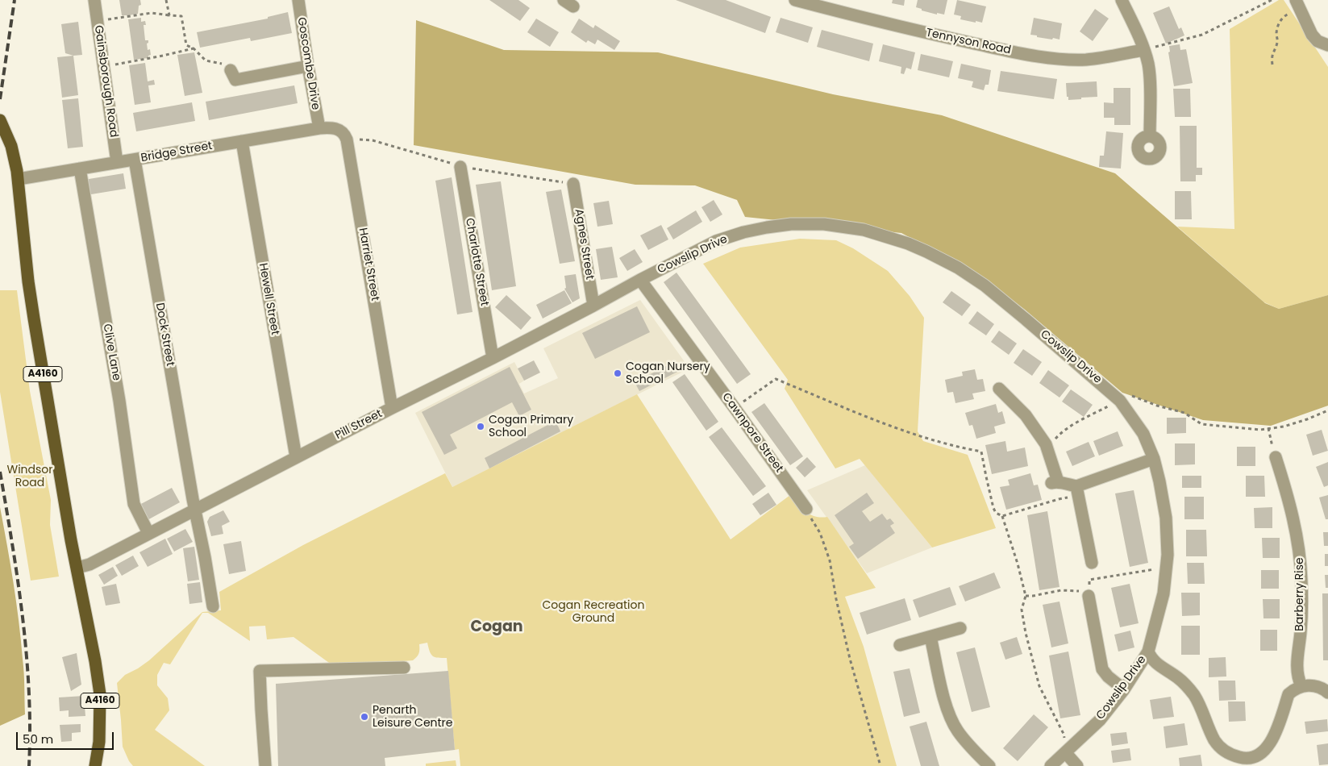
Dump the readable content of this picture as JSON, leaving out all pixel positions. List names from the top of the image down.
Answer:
{
  "streets": {
    "main road": ["A4160"],
    "street": [
      "Tennyson Road",
      "Goscombe Drive",
      "Gainsborough Road",
      "Bridge Street",
      "Agnes Street",
      "Cowslip Drive",
      "Charlotte Street",
      "Harriet Street",
      "Hewell Street",
      "Dock Street",
      "Clive Lane",
      "Pill Street",
      "Cawnpore Street",
      "Barberry Rise"
    ]
  },
  "crossings": [
    ["Goscombe Drive", "Bridge Street"],
    ["Gainsborough Road", "Bridge Street"],
    ["Bridge Street", "Harriet Street"],
    ["Bridge Street", "Hewell Street"],
    ["Bridge Street", "Dock Street"],
    ["Bridge Street", "Clive Lane"],
    ["Bridge Street", "A4160"],
    ["Agnes Street", "Pill Street"],
    ["Cowslip Drive", "Pill Street"],
    ["Cowslip Drive", "Cawnpore Street"],
    ["Charlotte Street", "Pill Street"],
    ["Harriet Street", "Pill Street"],
    ["Hewell Street", "Pill Street"],
    ["Dock Street", "Pill Street"],
    ["Clive Lane", "Pill Street"],
    ["A4160", "Pill Street"],
    ["Pill Street", "Cawnpore Street"]
  ],
  "districts": ["Cogan"],
  "parks": ["Windsor Road", "Cogan Recreation Ground"],
  "places": ["Cogan Nursery School", "Cogan Primary School", "Penarth Leisure Centre"],
  "scale_bar": "50 m"
}
